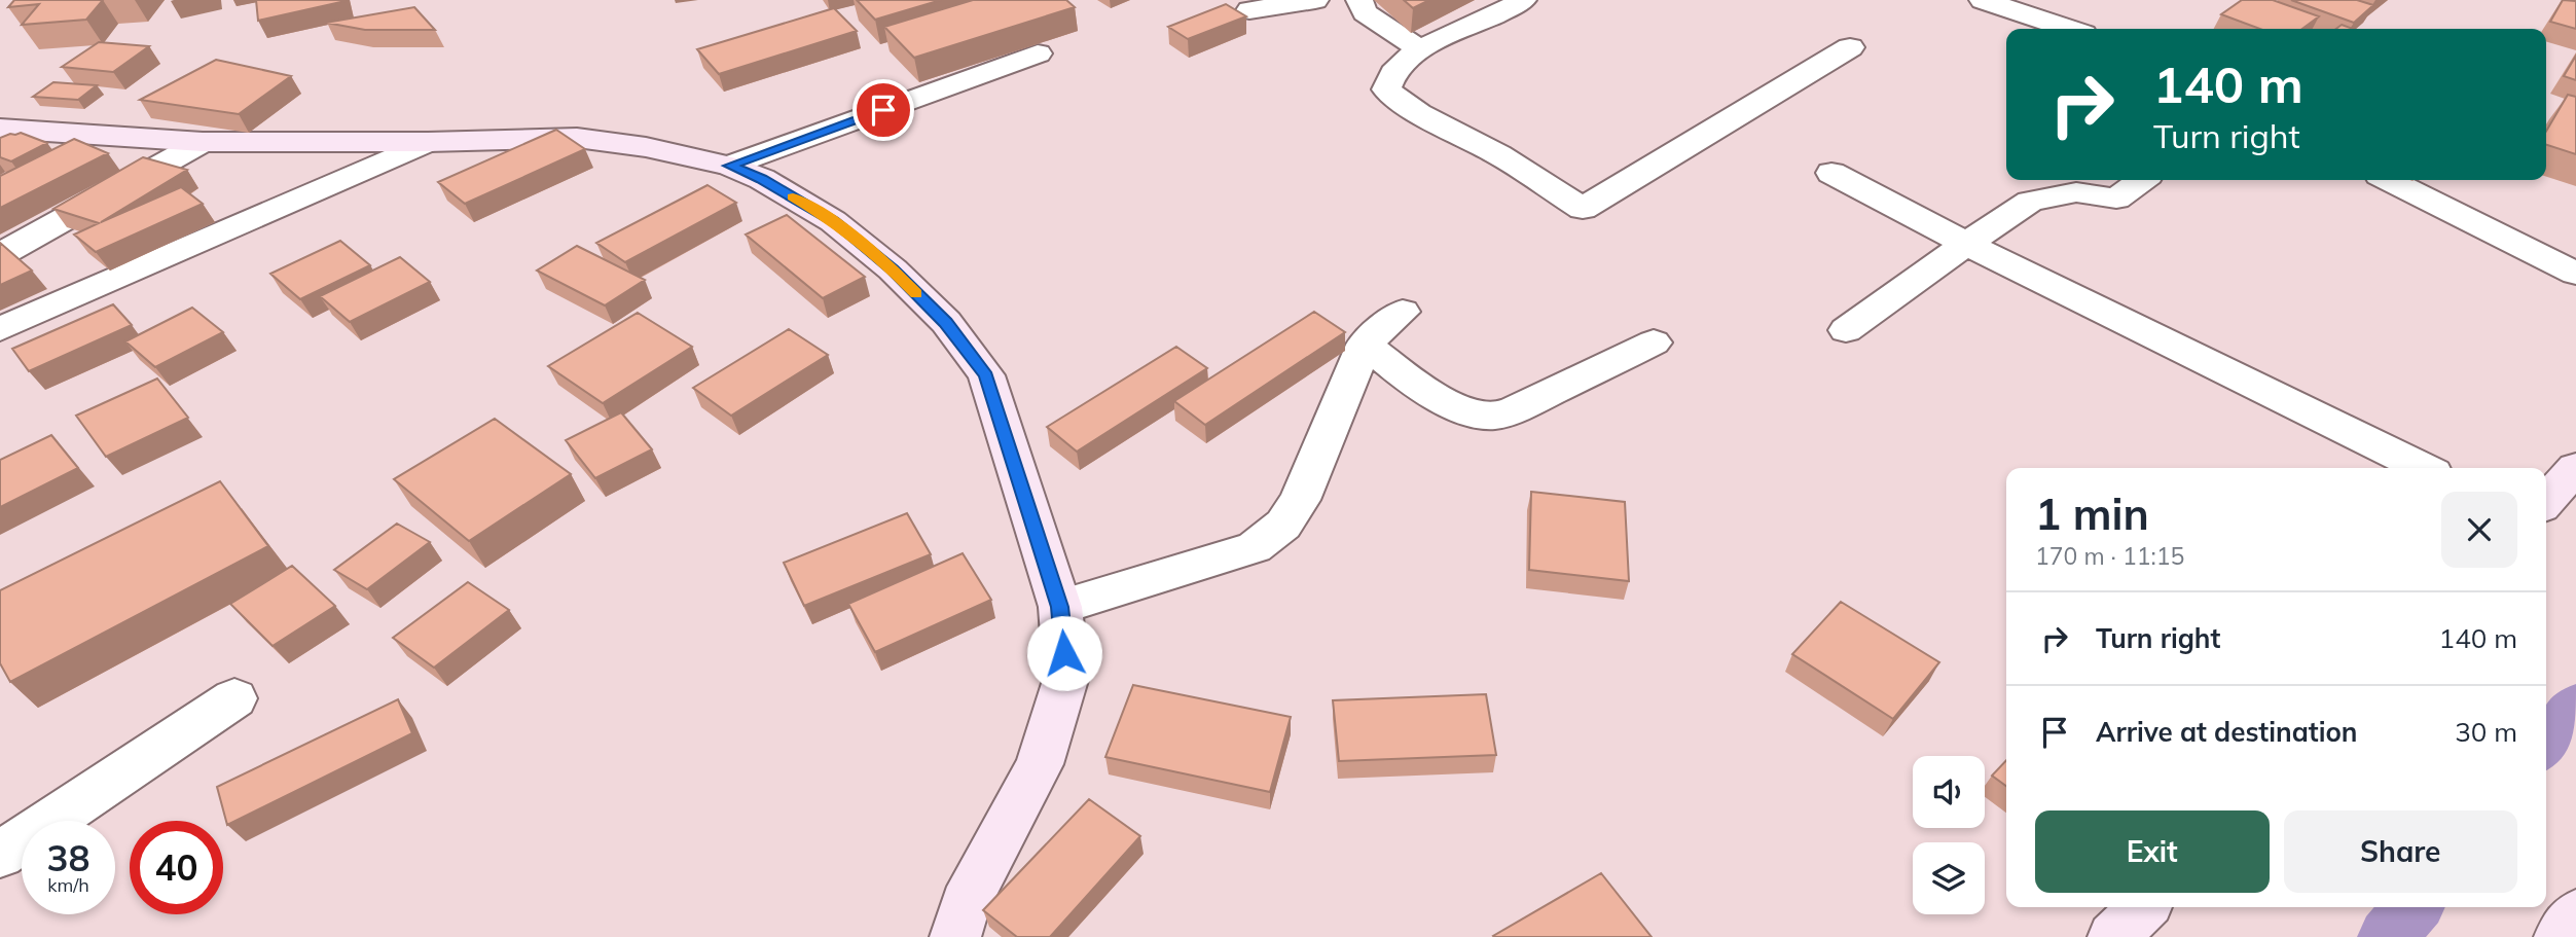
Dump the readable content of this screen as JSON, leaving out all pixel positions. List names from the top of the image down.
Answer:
{
  "page": {
    "turn": ["140 m", "Turn right"],
    "heading": ["1 min", "170 m · 11:15"],
    "list": [
      {
        "name": "Turn right",
        "value": "140 m"
      },
      {
        "name": "Arrive at destination",
        "value": "30 m"
      }
    ],
    "buttons": ["Exit", "Share"],
    "speed": "38 km/h",
    "limit": "40"
  }
}
